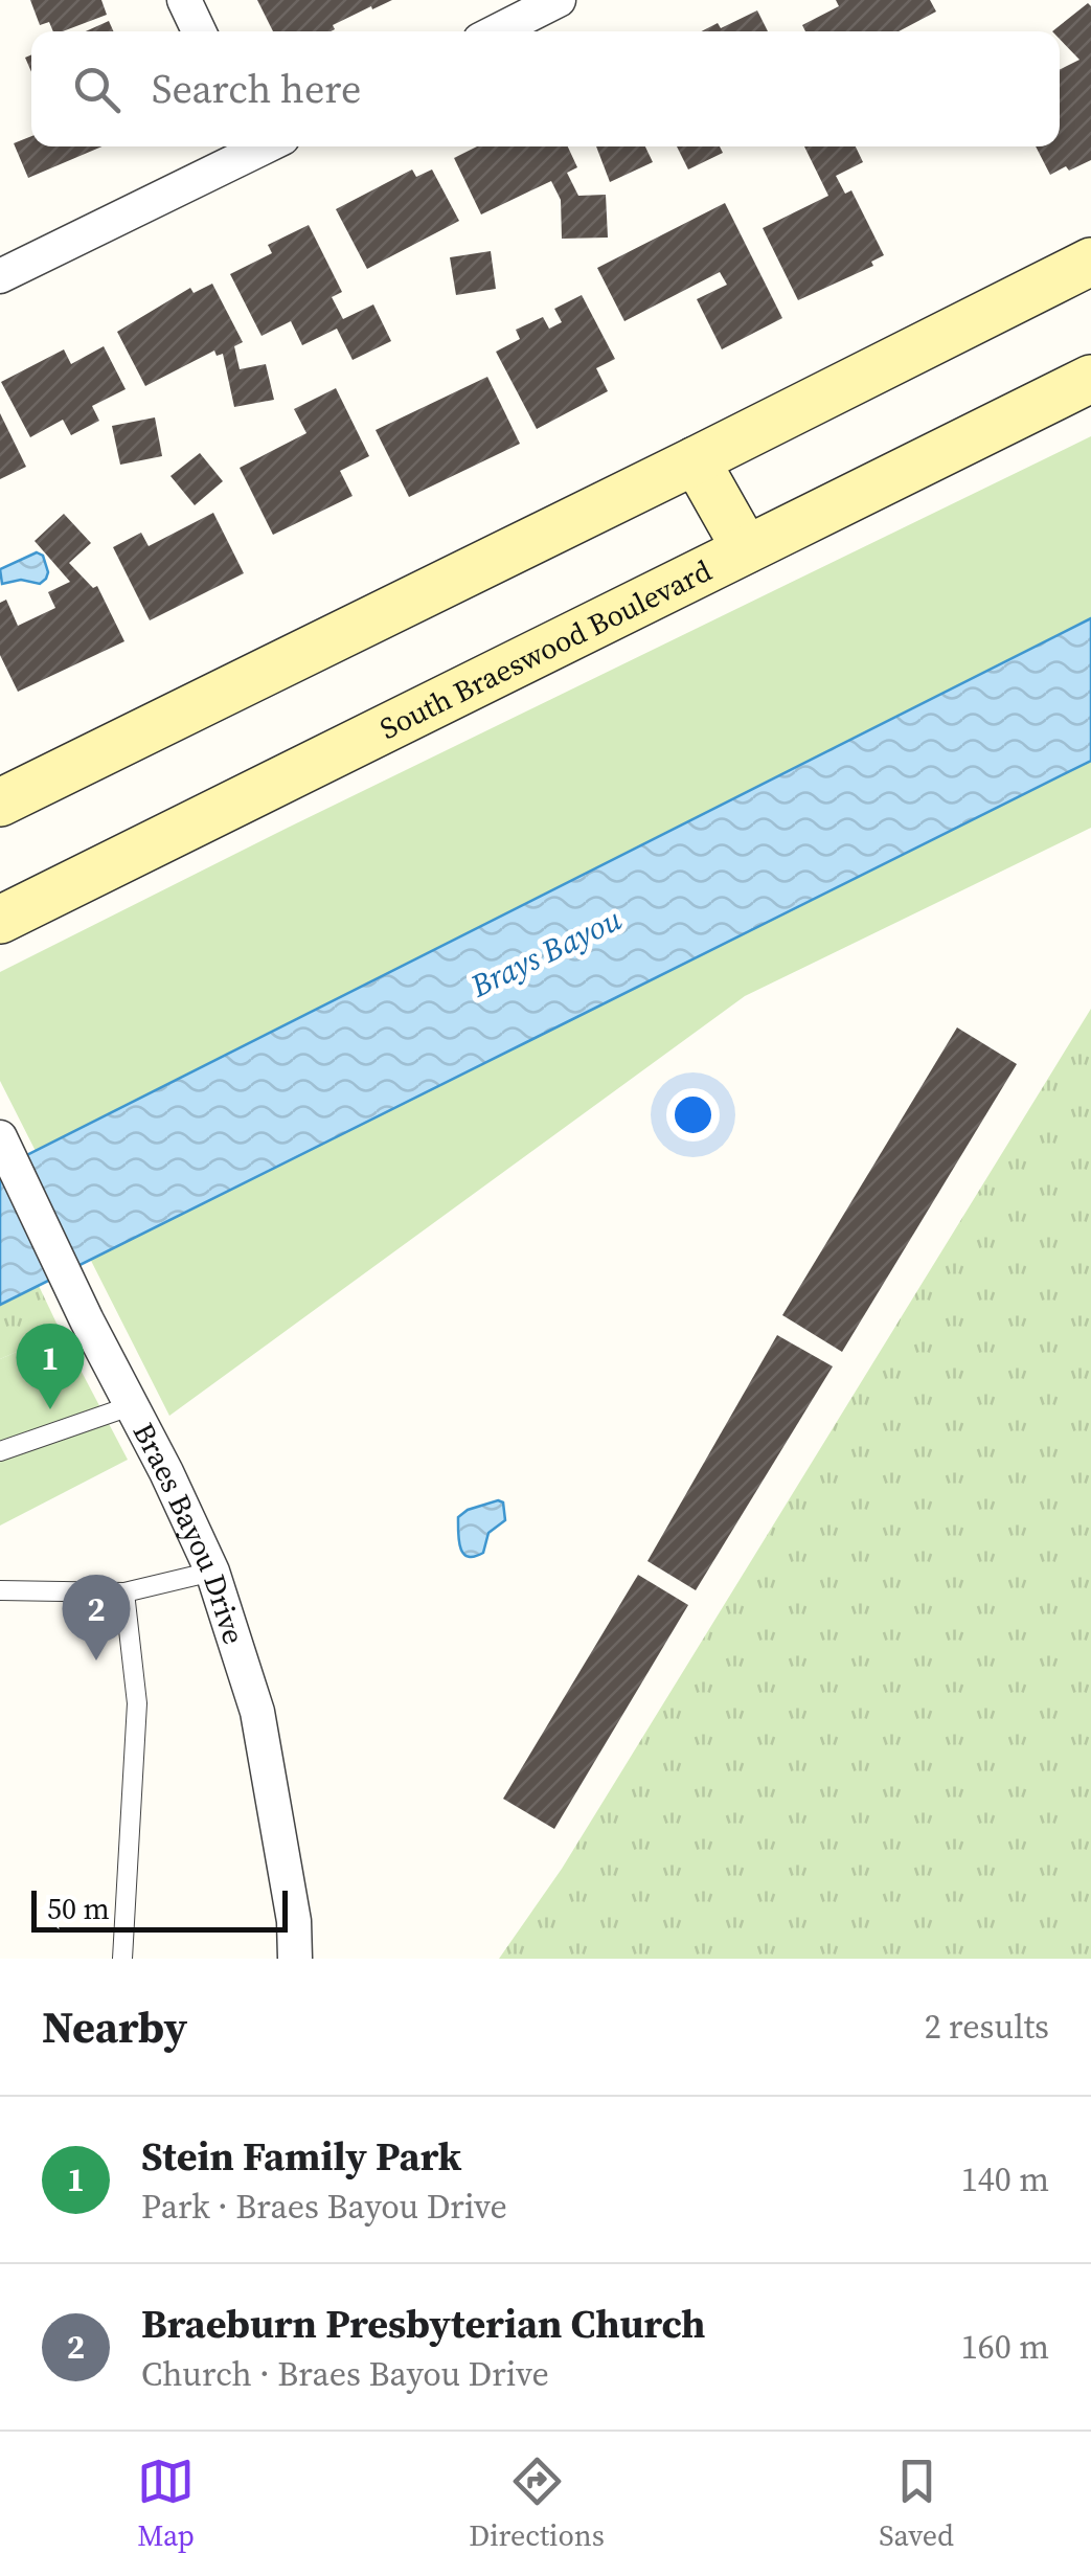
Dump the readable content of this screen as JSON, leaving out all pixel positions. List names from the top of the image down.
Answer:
{
  "streets": {
    "main road": ["South Braeswood Boulevard"],
    "street": ["Braes Bayou Drive"]
  },
  "water": ["Brays Bayou"],
  "scale_bar": "50 m",
  "page": {
    "search": "Search here",
    "pins": ["1", "2"],
    "scale": "50 m",
    "heading": ["Nearby", "2 results"],
    "list": [
      {
        "mark": "1",
        "name": "Stein Family Park",
        "note": "Park · Braes Bayou Drive",
        "value": "140 m"
      },
      {
        "mark": "2",
        "name": "Braeburn Presbyterian Church",
        "note": "Church · Braes Bayou Drive",
        "value": "160 m"
      }
    ],
    "nav": ["Map", "Directions", "Saved"]
  }
}
